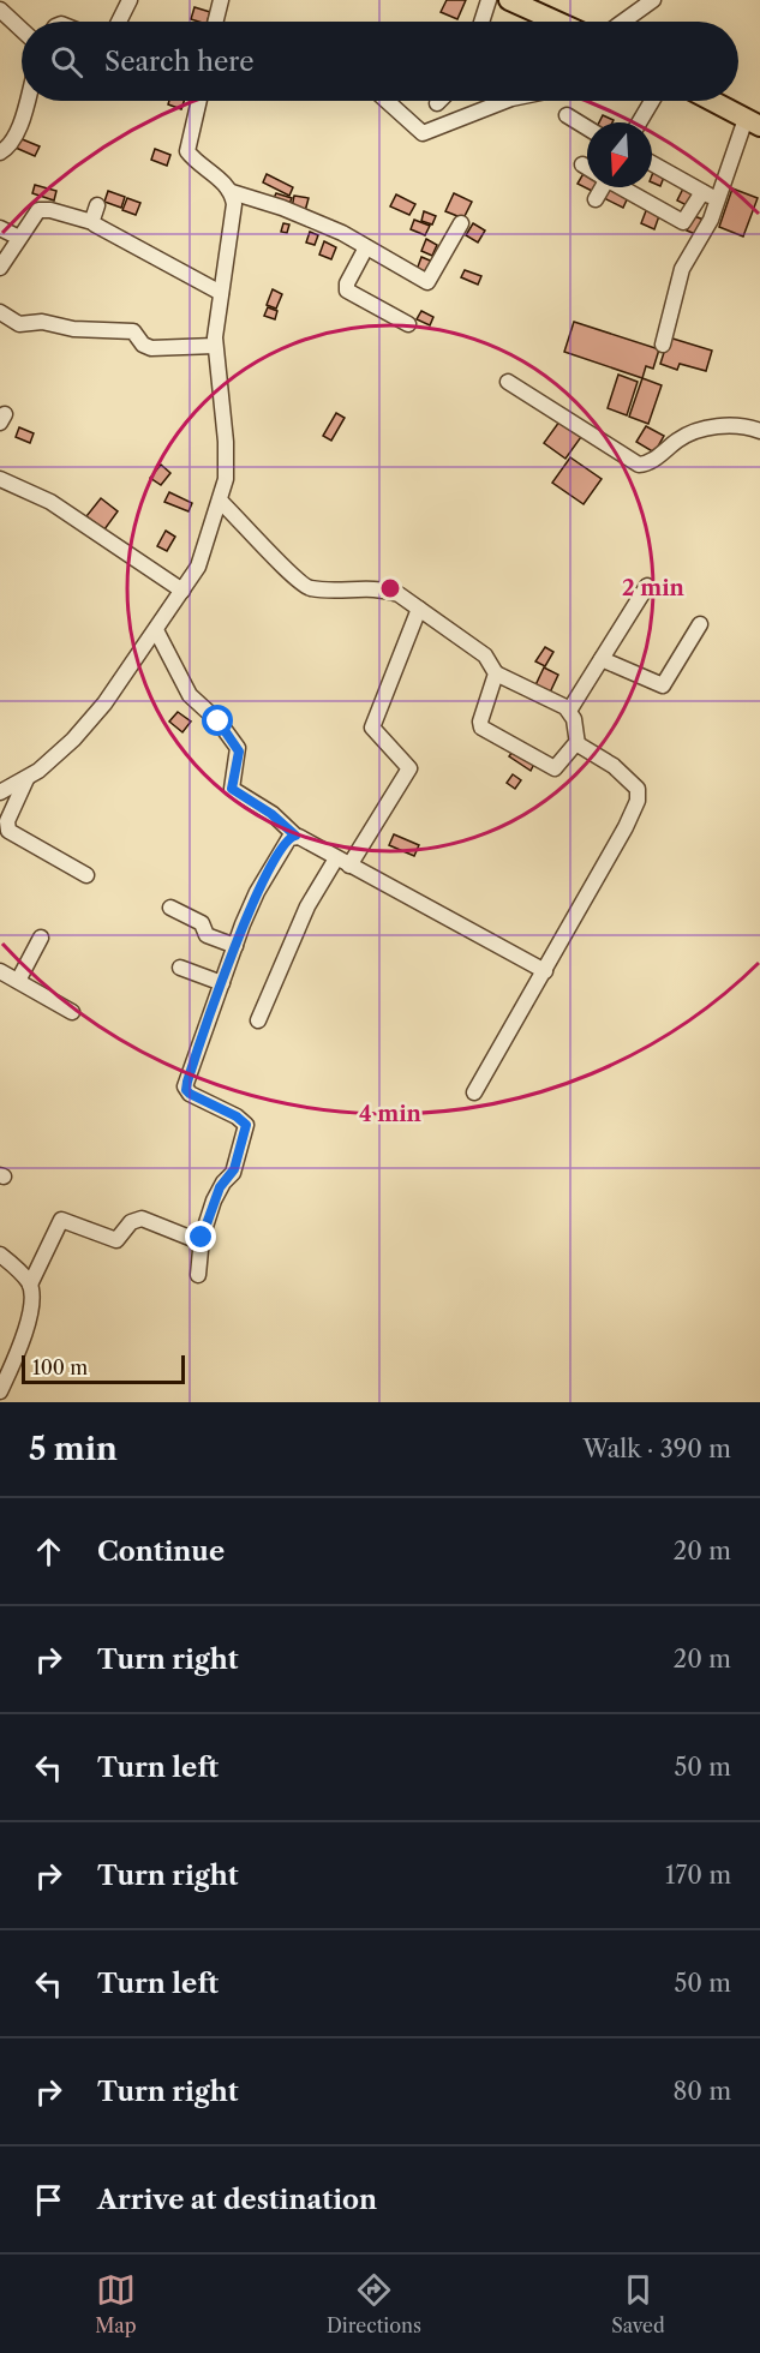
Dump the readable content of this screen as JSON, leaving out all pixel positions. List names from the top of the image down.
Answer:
{
  "scale_bar": "100 m",
  "north": "bottom",
  "page": {
    "search": "Search here",
    "scale": "100 m",
    "heading": ["5 min", "Walk · 390 m"],
    "list": [
      ["Continue", "20 m"],
      ["Turn right", "20 m"],
      ["Turn left", "50 m"],
      ["Turn right", "170 m"],
      ["Turn left", "50 m"],
      ["Turn right", "80 m"],
      "Arrive at destination"
    ],
    "nav": ["Map", "Directions", "Saved"]
  },
  "rings": ["2 min", "4 min"]
}
